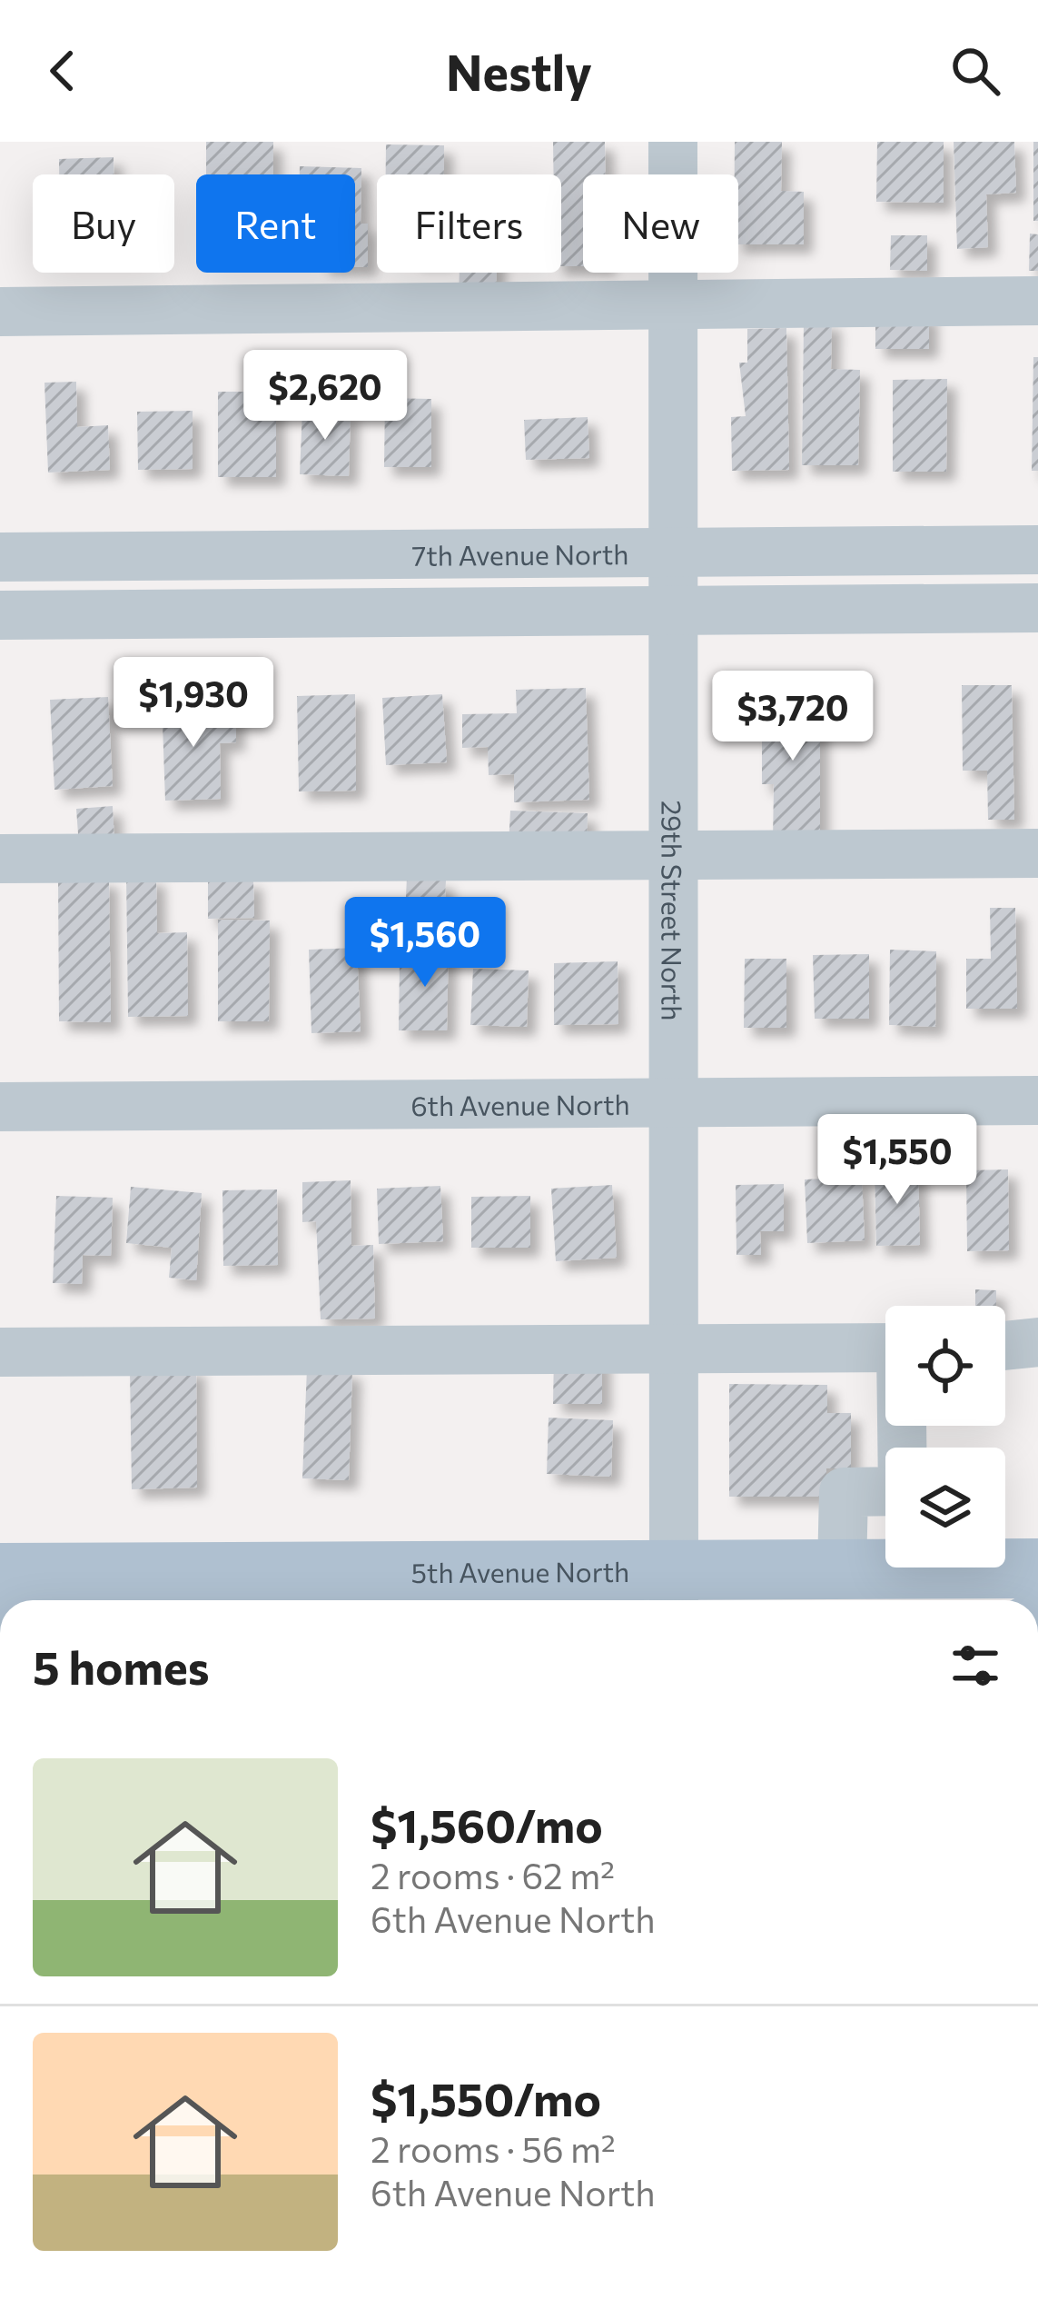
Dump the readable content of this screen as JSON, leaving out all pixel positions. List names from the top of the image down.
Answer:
{
  "streets": {
    "main road": ["5th Avenue North"],
    "street": ["7th Avenue North", "29th Street North", "6th Avenue North"]
  },
  "crossings": [
    ["7th Avenue North", "29th Street North"],
    ["29th Street North", "6th Avenue North"],
    ["29th Street North", "5th Avenue North"]
  ],
  "page": {
    "header": "Nestly",
    "chip": [
      "Buy",
      "Rent",
      "Filters",
      "New"
    ],
    "price": [
      "$2,620",
      "$1,930",
      "$3,720",
      "$1,560",
      "$1,550"
    ],
    "heading": "5 homes",
    "list": [
      {
        "name": "$1,560/mo",
        "note": "2 rooms · 62 m² · 6th Avenue North"
      },
      {
        "name": "$1,550/mo",
        "note": "2 rooms · 56 m² · 6th Avenue North"
      }
    ]
  }
}
